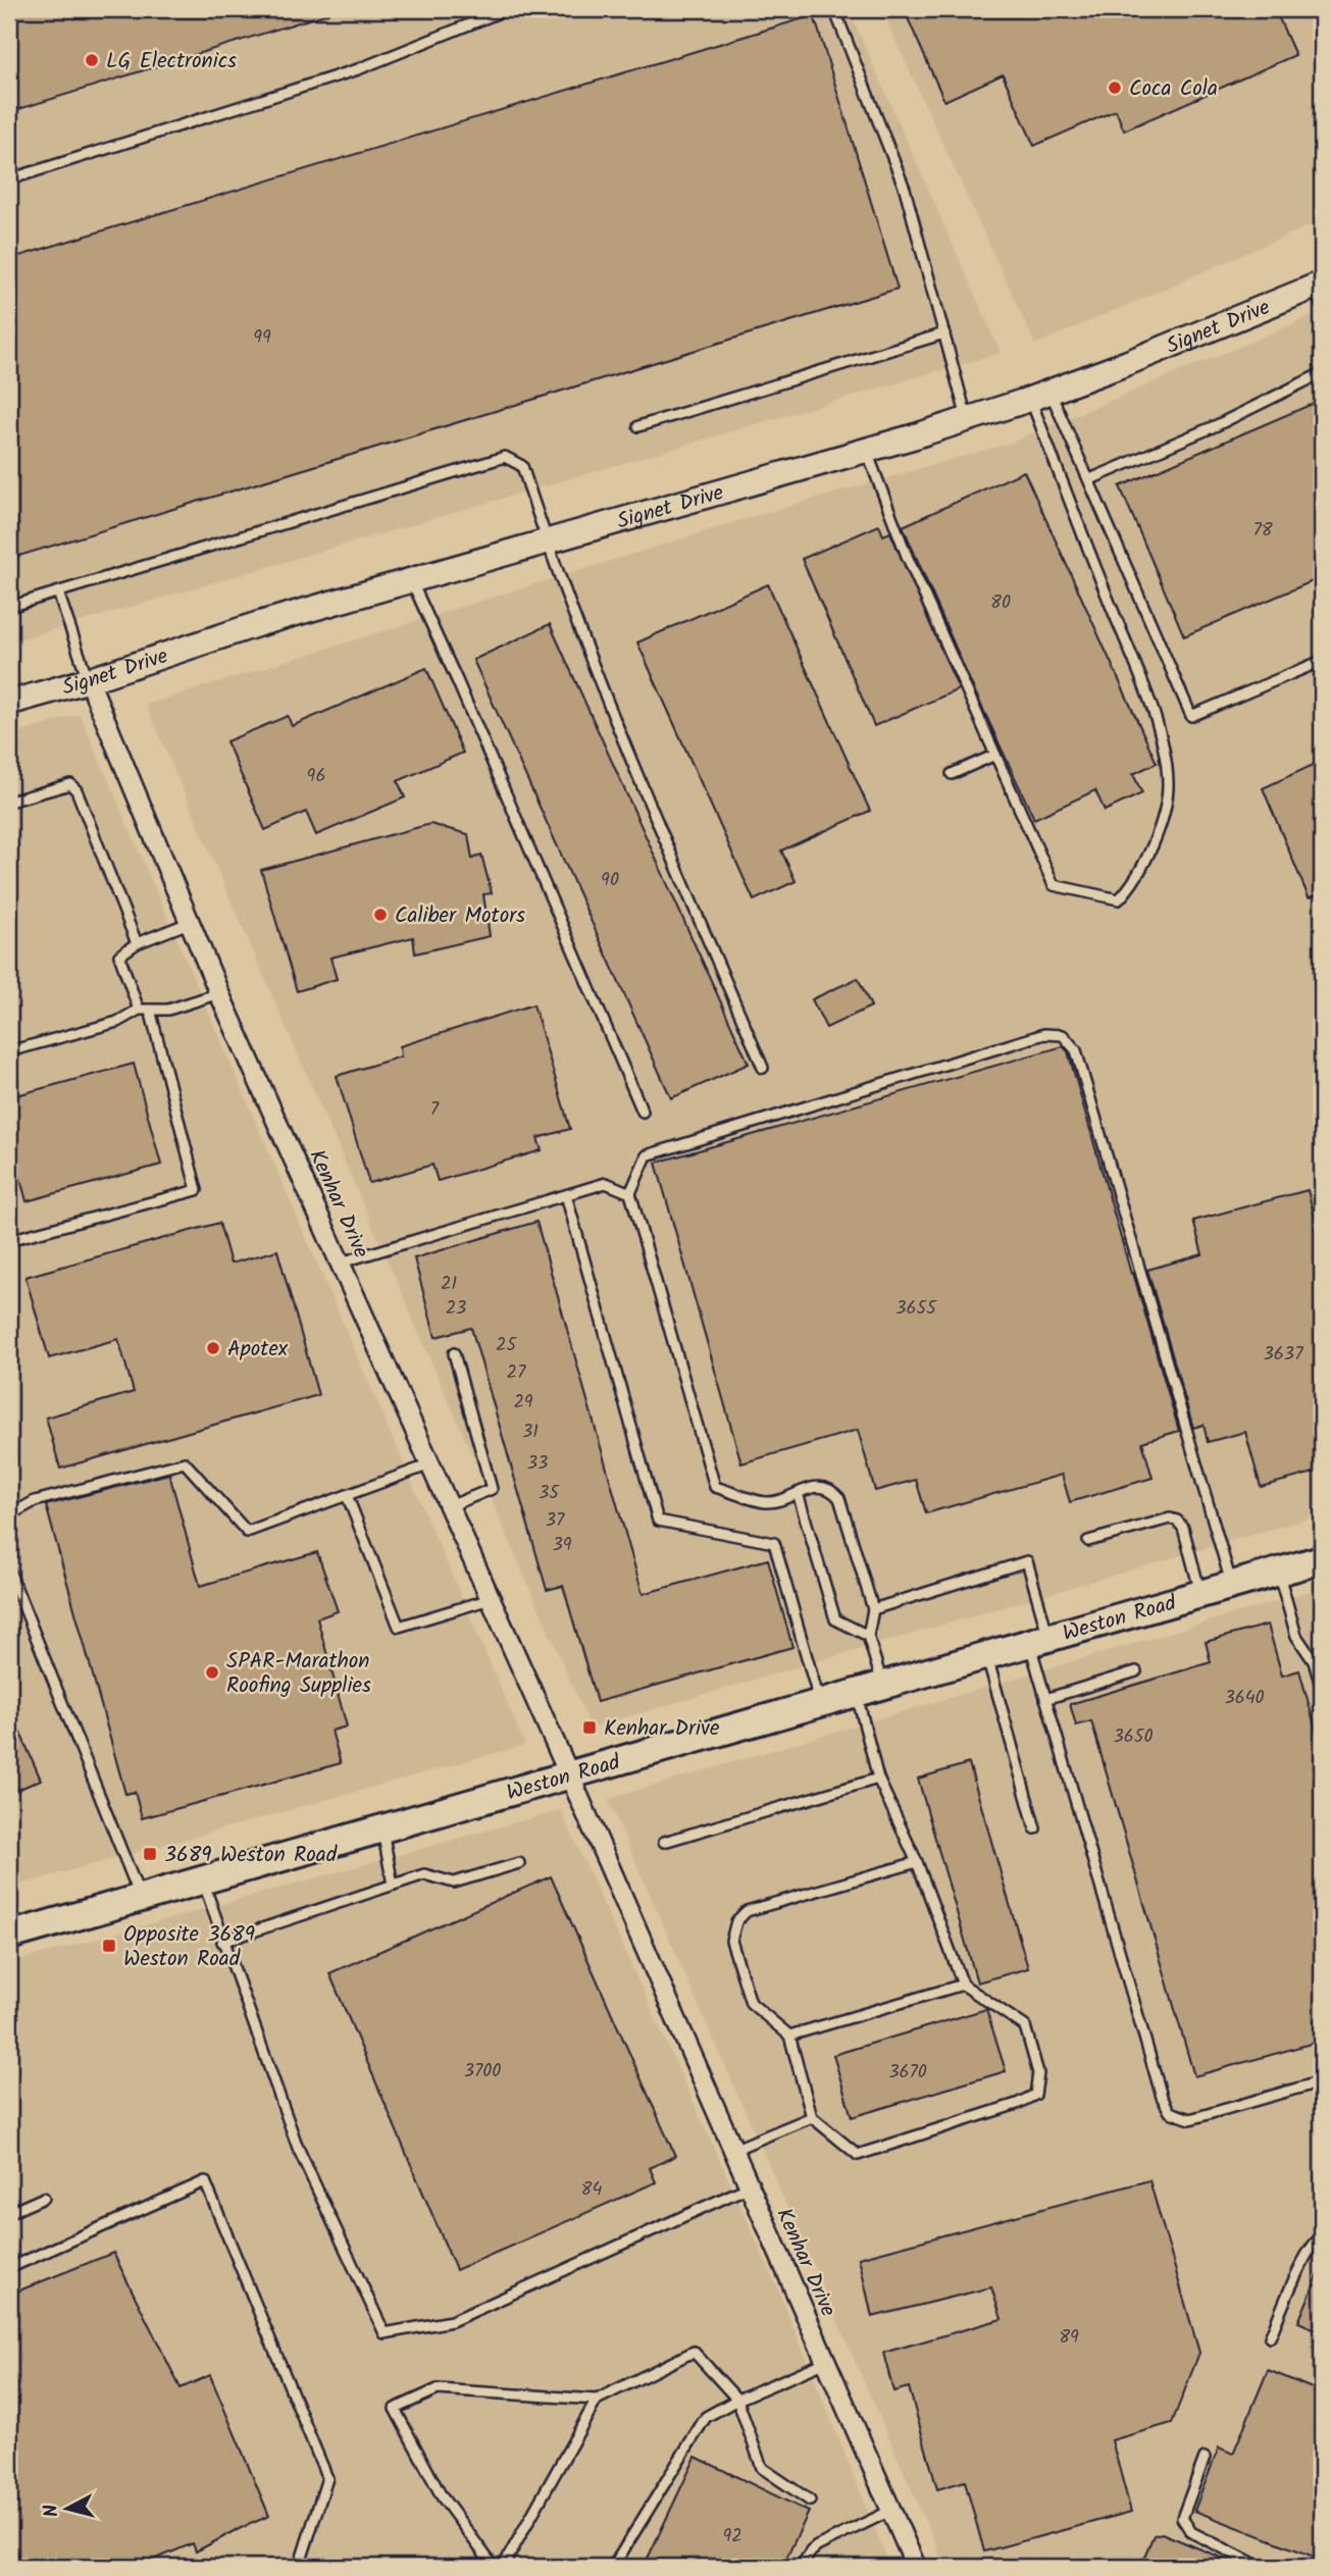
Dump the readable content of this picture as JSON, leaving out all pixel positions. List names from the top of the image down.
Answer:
{
  "streets": {
    "main road": ["Weston Road"],
    "street": ["Signet Drive", "Kenhar Drive"]
  },
  "crossings": [
    ["Signet Drive", "Kenhar Drive"],
    ["Kenhar Drive", "Weston Road"]
  ],
  "places": {
    "other": [
      "LG Electronics",
      "Coca Cola",
      "Caliber Motors",
      "Apotex",
      "SPAR-Marathon Roofing Supplies"
    ],
    "transit": ["Kenhar Drive", "3689 Weston Road", "Opposite 3689 Weston Road"]
  },
  "house_numbers": [
    "99",
    "78",
    "80",
    "96",
    "90",
    "7",
    "21",
    "23",
    "3655",
    "25",
    "3637",
    "27",
    "29",
    "31",
    "33",
    "35",
    "37",
    "39",
    "3640",
    "3650",
    "3700",
    "3670",
    "84",
    "89",
    "92"
  ],
  "north": "left"
}
